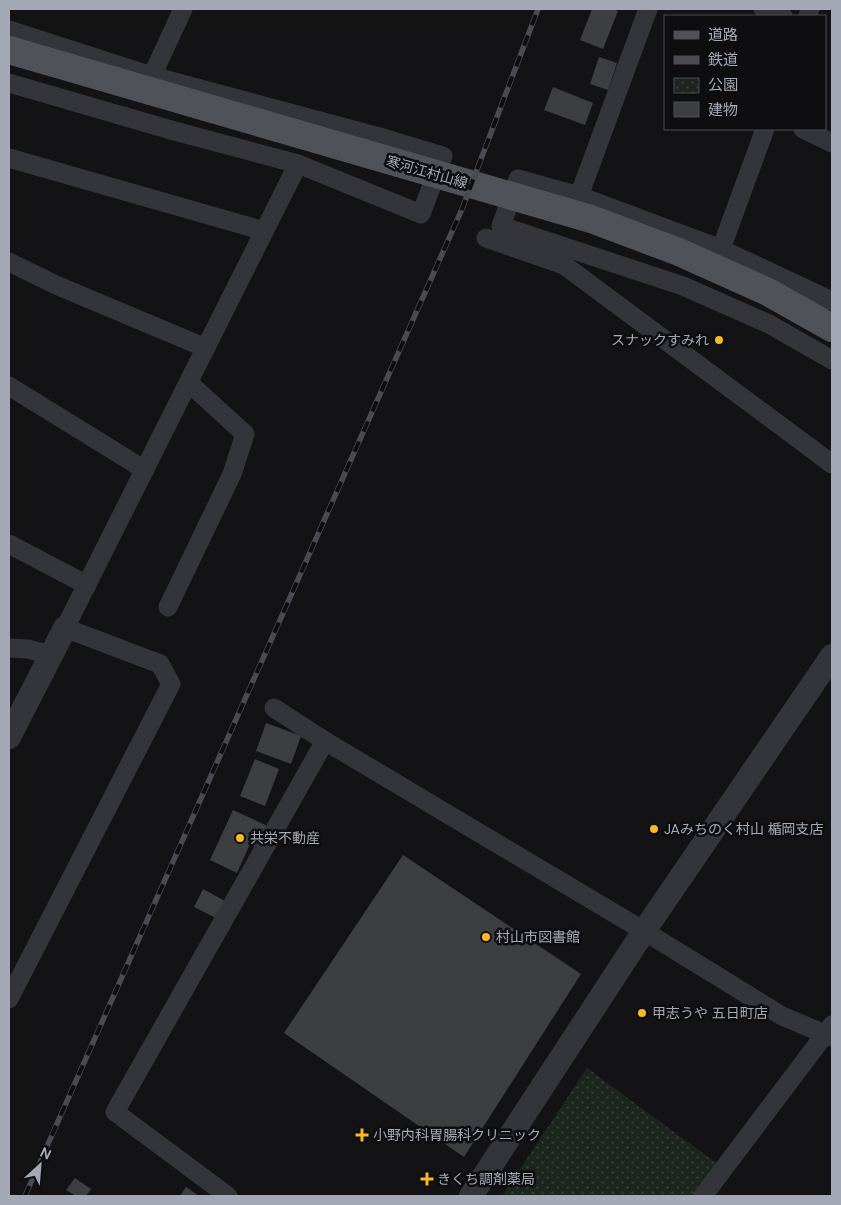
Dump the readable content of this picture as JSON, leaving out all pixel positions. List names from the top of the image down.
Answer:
{
  "streets": {
    "main road": ["寒河江村山線"]
  },
  "places": {
    "other": [
      "スナックすみれ",
      "JAみちのく村山 楯岡支店",
      "共栄不動産",
      "村山市図書館",
      "甲志うや 五日町店"
    ],
    "health": ["小野内科胃腸科クリニック", "きくち調剤薬局"]
  },
  "legend": [
    "道路",
    "鉄道",
    "公園",
    "建物"
  ],
  "north": "top right"
}
